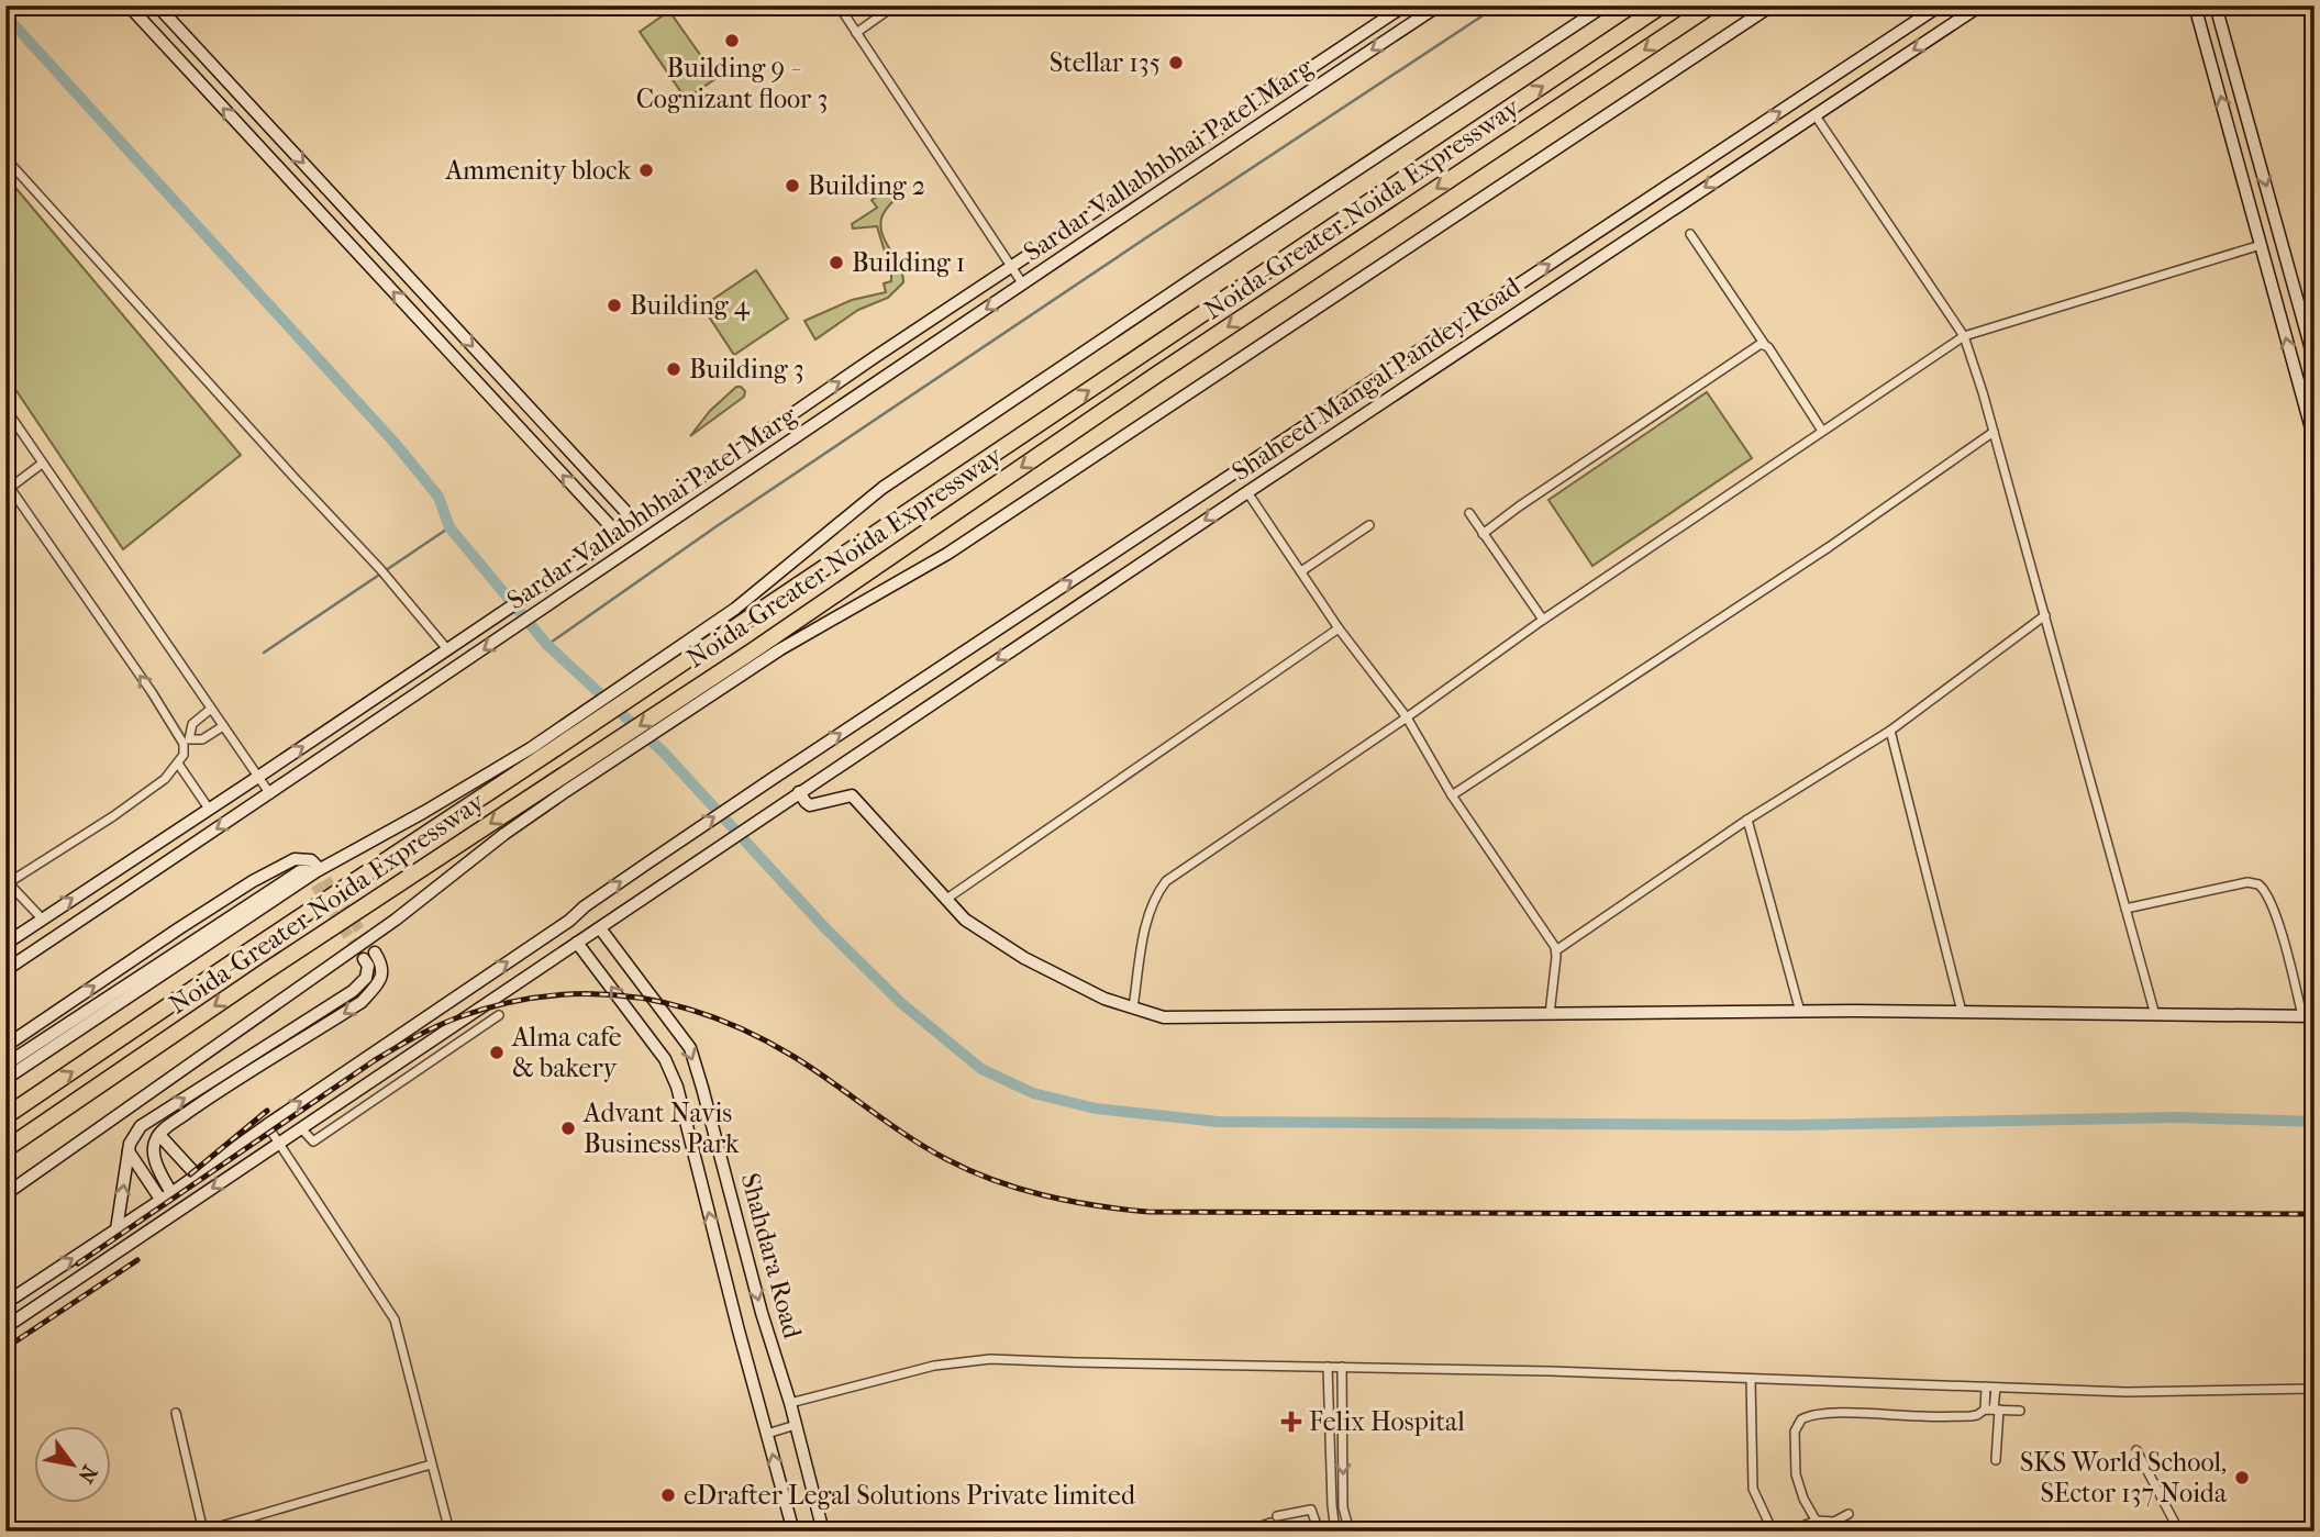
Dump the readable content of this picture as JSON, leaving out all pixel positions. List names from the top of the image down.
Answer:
{
  "streets": {
    "highway": ["Noida-Greater Noida Expressway"],
    "street": ["Sardar Vallabhbhai Patel Marg", "Shaheed Mangal Pandey Road", "Shahdara Road"]
  },
  "crossings": [
    ["Shaheed Mangal Pandey Road", "Shahdara Road"]
  ],
  "places": {
    "other": [
      "Building 9 - Cognizant floor 3",
      "Stellar 135",
      "Ammenity block",
      "Building 2",
      "Building 1",
      "Building 4",
      "Building 3",
      "Alma cafe & bakery",
      "Advant Navis Business Park",
      "SKS World School, SEctor 137 Noida",
      "eDrafter Legal Solutions Private limited"
    ],
    "health": ["Felix Hospital"]
  },
  "north": "bottom right"
}
